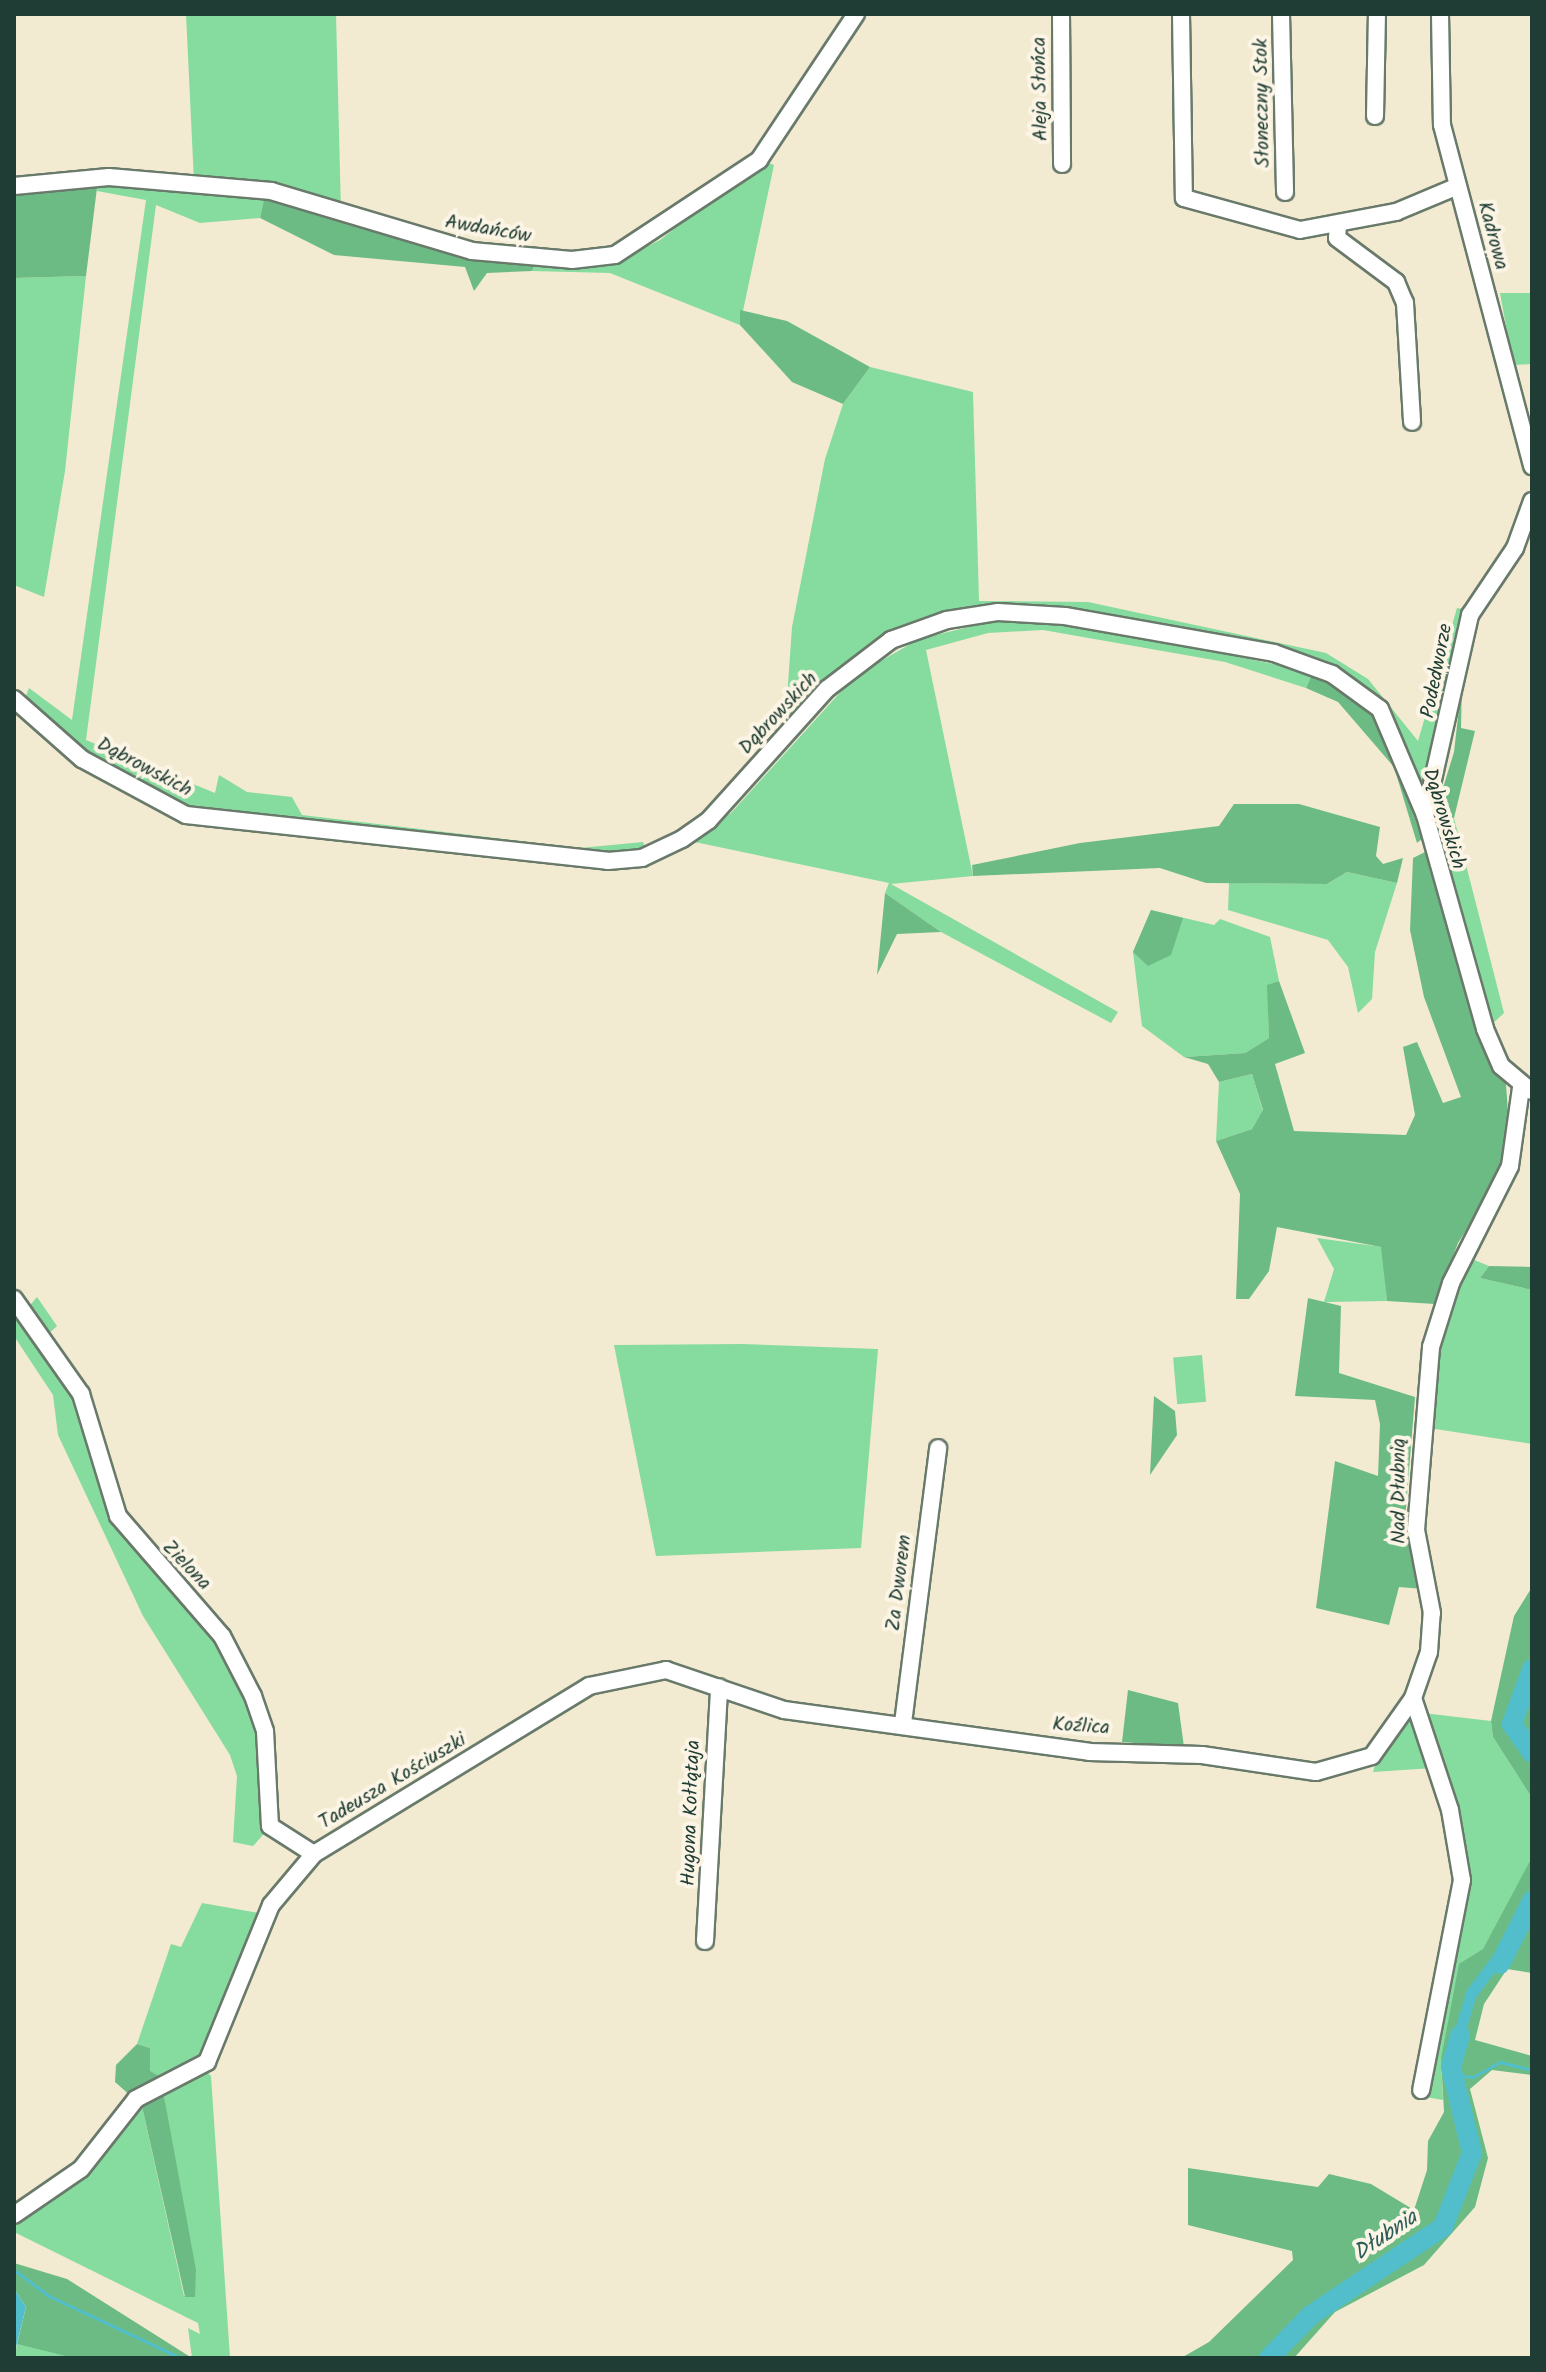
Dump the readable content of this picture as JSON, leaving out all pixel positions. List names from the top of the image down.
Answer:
{
  "streets": {
    "street": [
      "Aleja Słońca",
      "Słoneczny Stok",
      "Awdańców",
      "Kadrowa",
      "Podedworze",
      "Dąbrowskich",
      "Nad Dłubnią",
      "Zielona",
      "Za Dworem",
      "Koźlica",
      "Tadeusza Kościuszki",
      "Hugona Kołłątaja"
    ]
  },
  "crossings": [
    ["Podedworze", "Dąbrowskich"],
    ["Dąbrowskich", "Nad Dłubnią"],
    ["Nad Dłubnią", "Koźlica"],
    ["Zielona", "Tadeusza Kościuszki"],
    ["Za Dworem", "Koźlica"],
    ["Koźlica", "Tadeusza Kościuszki"],
    ["Koźlica", "Hugona Kołłątaja"],
    ["Tadeusza Kościuszki", "Hugona Kołłątaja"]
  ],
  "water": ["Dłubnia"]
}
